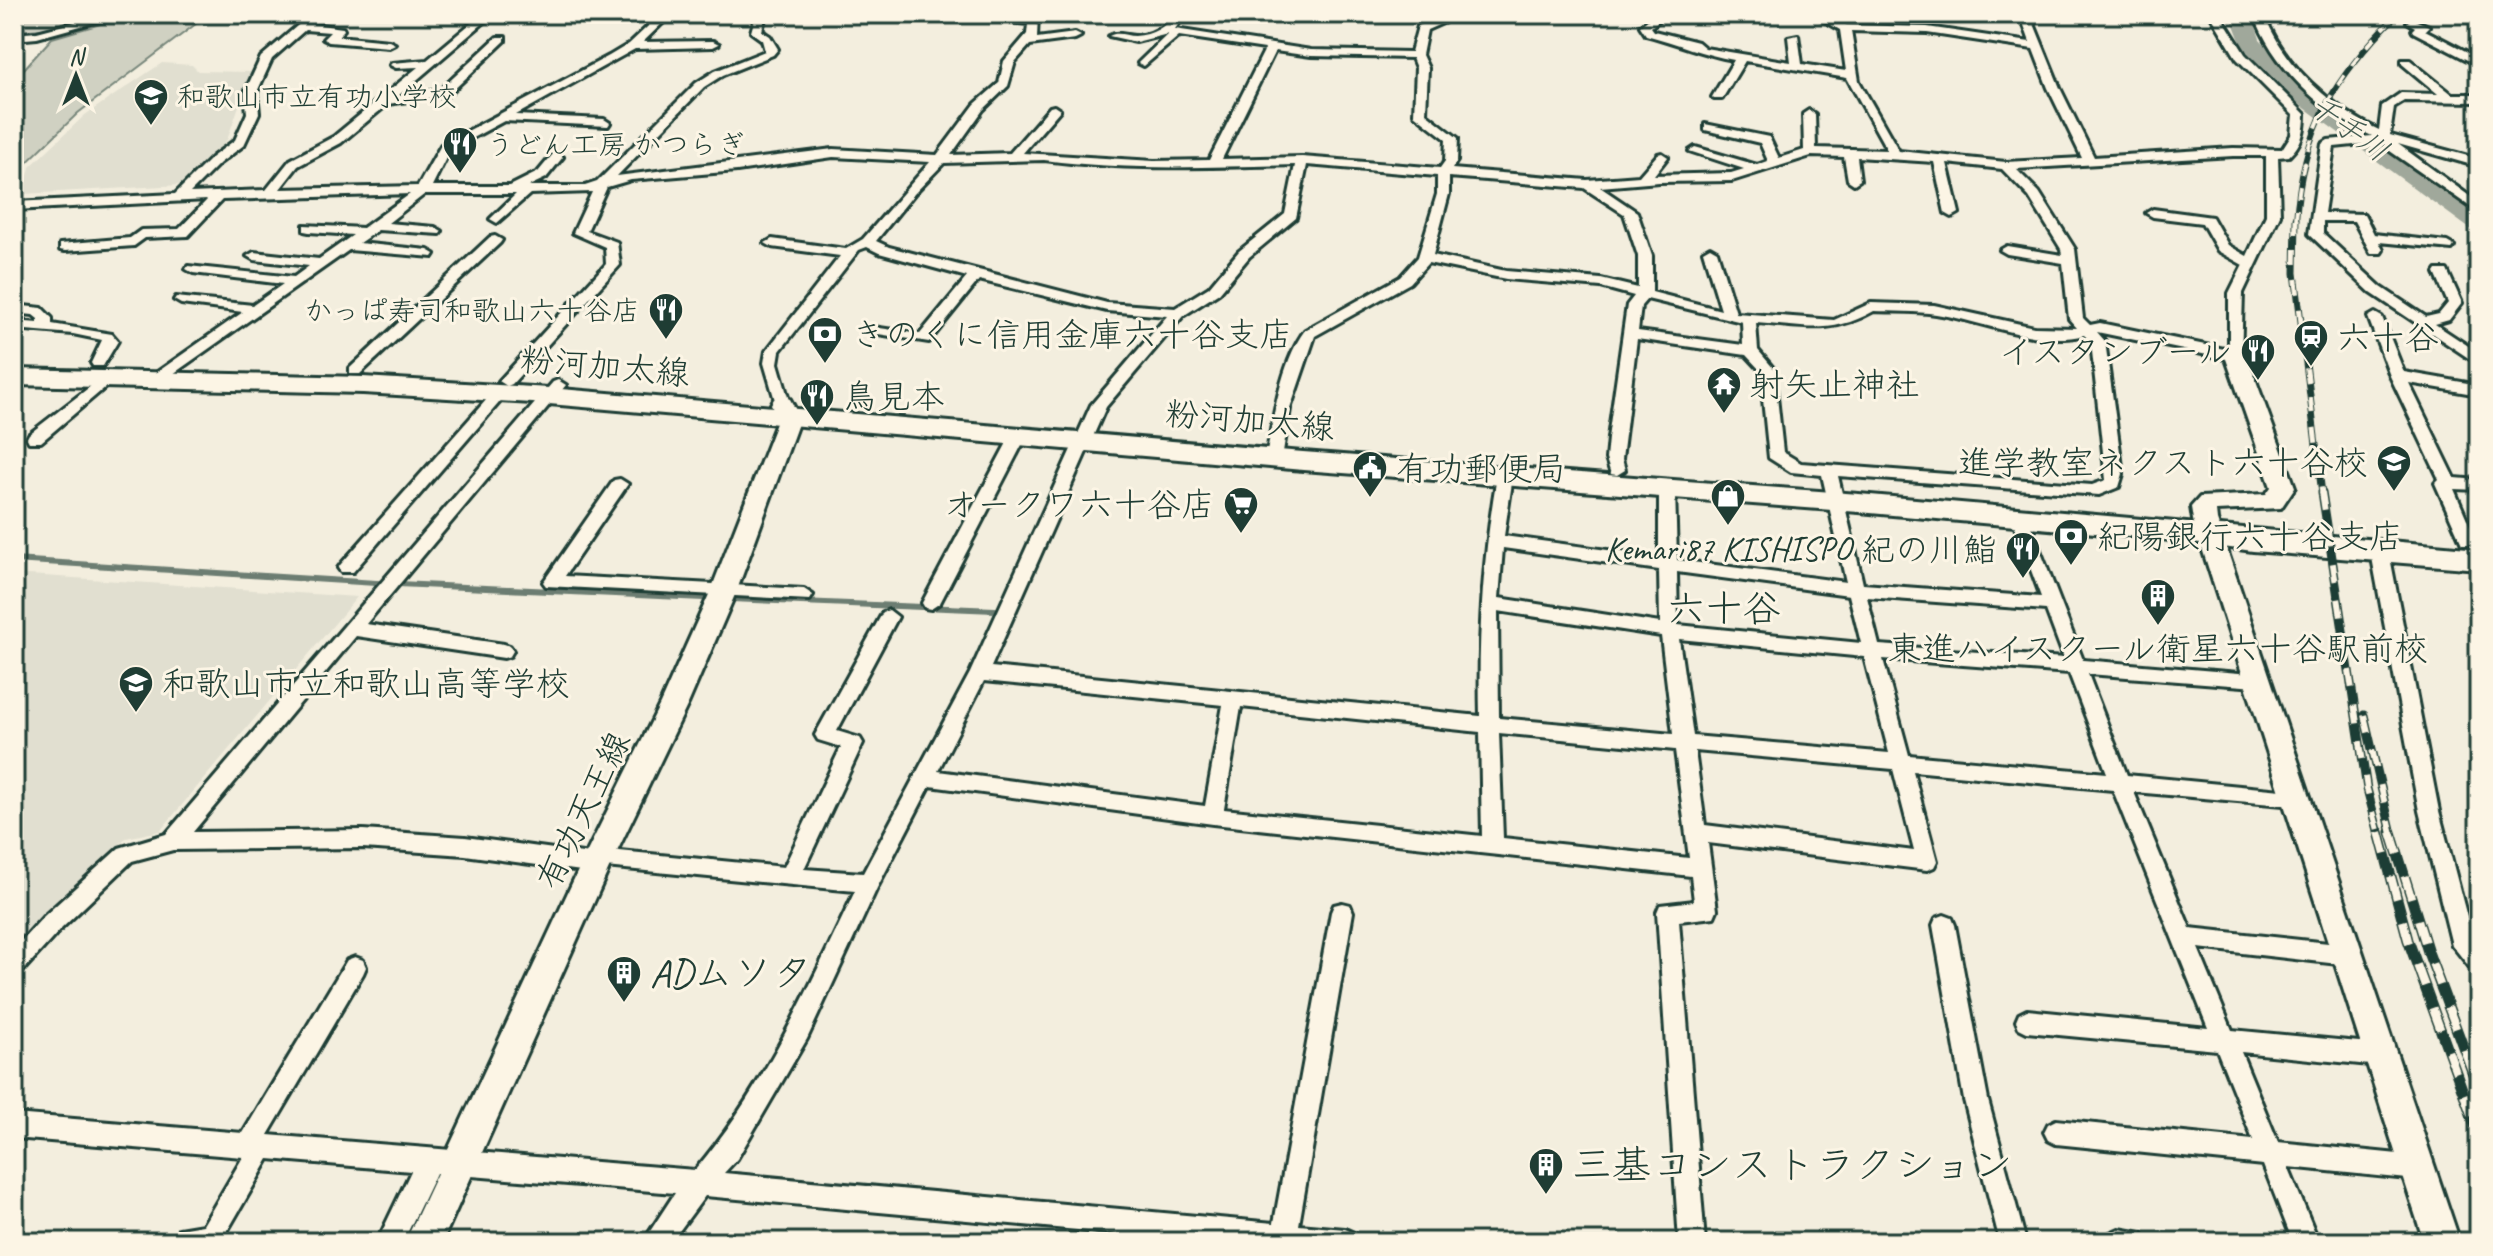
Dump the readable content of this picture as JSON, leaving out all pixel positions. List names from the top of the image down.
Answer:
{
  "streets": {
    "main road": ["粉河加太線", "有功天王線"]
  },
  "crossings": [
    ["粉河加太線", "有功天王線"]
  ],
  "districts": ["六十谷"],
  "water": ["千手川"],
  "places": {
    "school or university": ["和歌山市立有功小学校", "進学教室ネクスト六十谷校", "和歌山市立和歌山高等学校"],
    "restaurant": [
      "うどん工房 かつらぎ",
      "かっぱ寿司和歌山六十谷店",
      "イスタンブール",
      "鳥見本",
      "紀の川鮨"
    ],
    "bank": ["きのくに信用金庫六十谷支店", "紀陽銀行六十谷支店"],
    "station": ["六十谷"],
    "temple": ["射矢止神社"],
    "public building": ["有功郵便局"],
    "shop": ["Kemari87 KISHISPO"],
    "supermarket": ["オークワ六十谷店"],
    "building": ["東進ハイスクール衛星六十谷駅前校", "ADムソタ", "三基コンストラクション"]
  },
  "north": "top"
}
